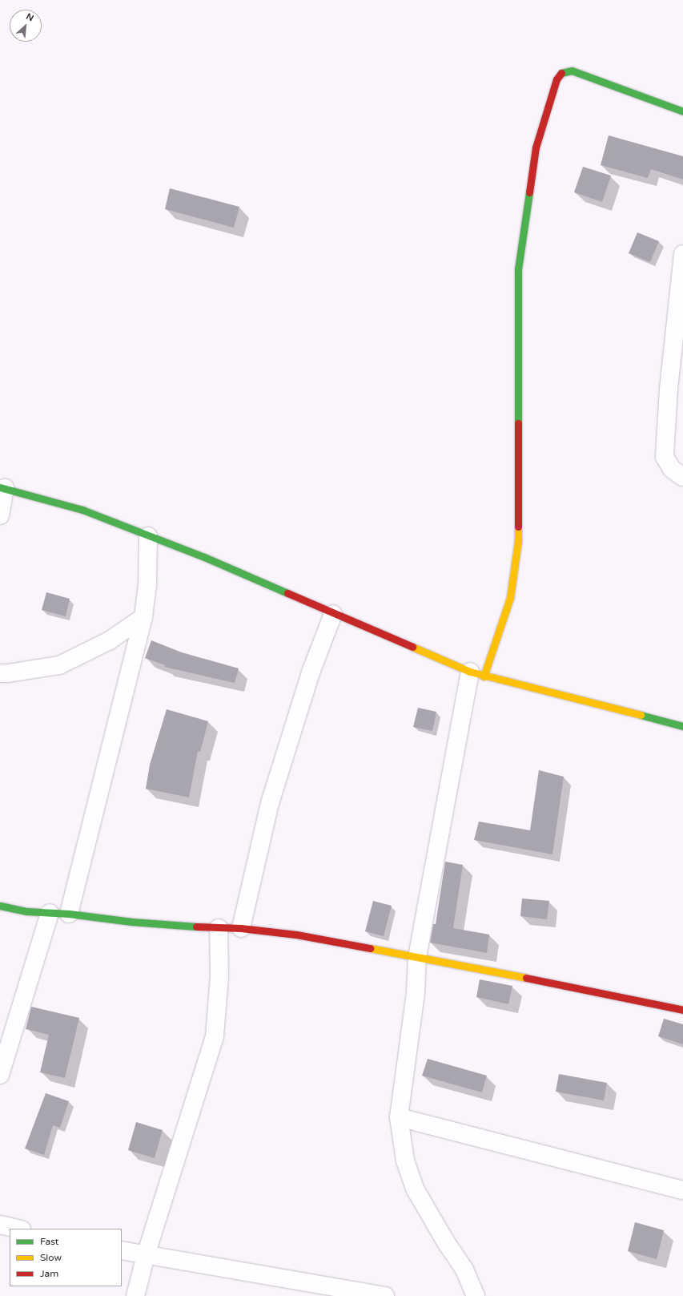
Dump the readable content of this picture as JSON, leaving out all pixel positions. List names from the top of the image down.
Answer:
{
  "legend": ["Fast", "Slow", "Jam"],
  "north": "top right"
}
